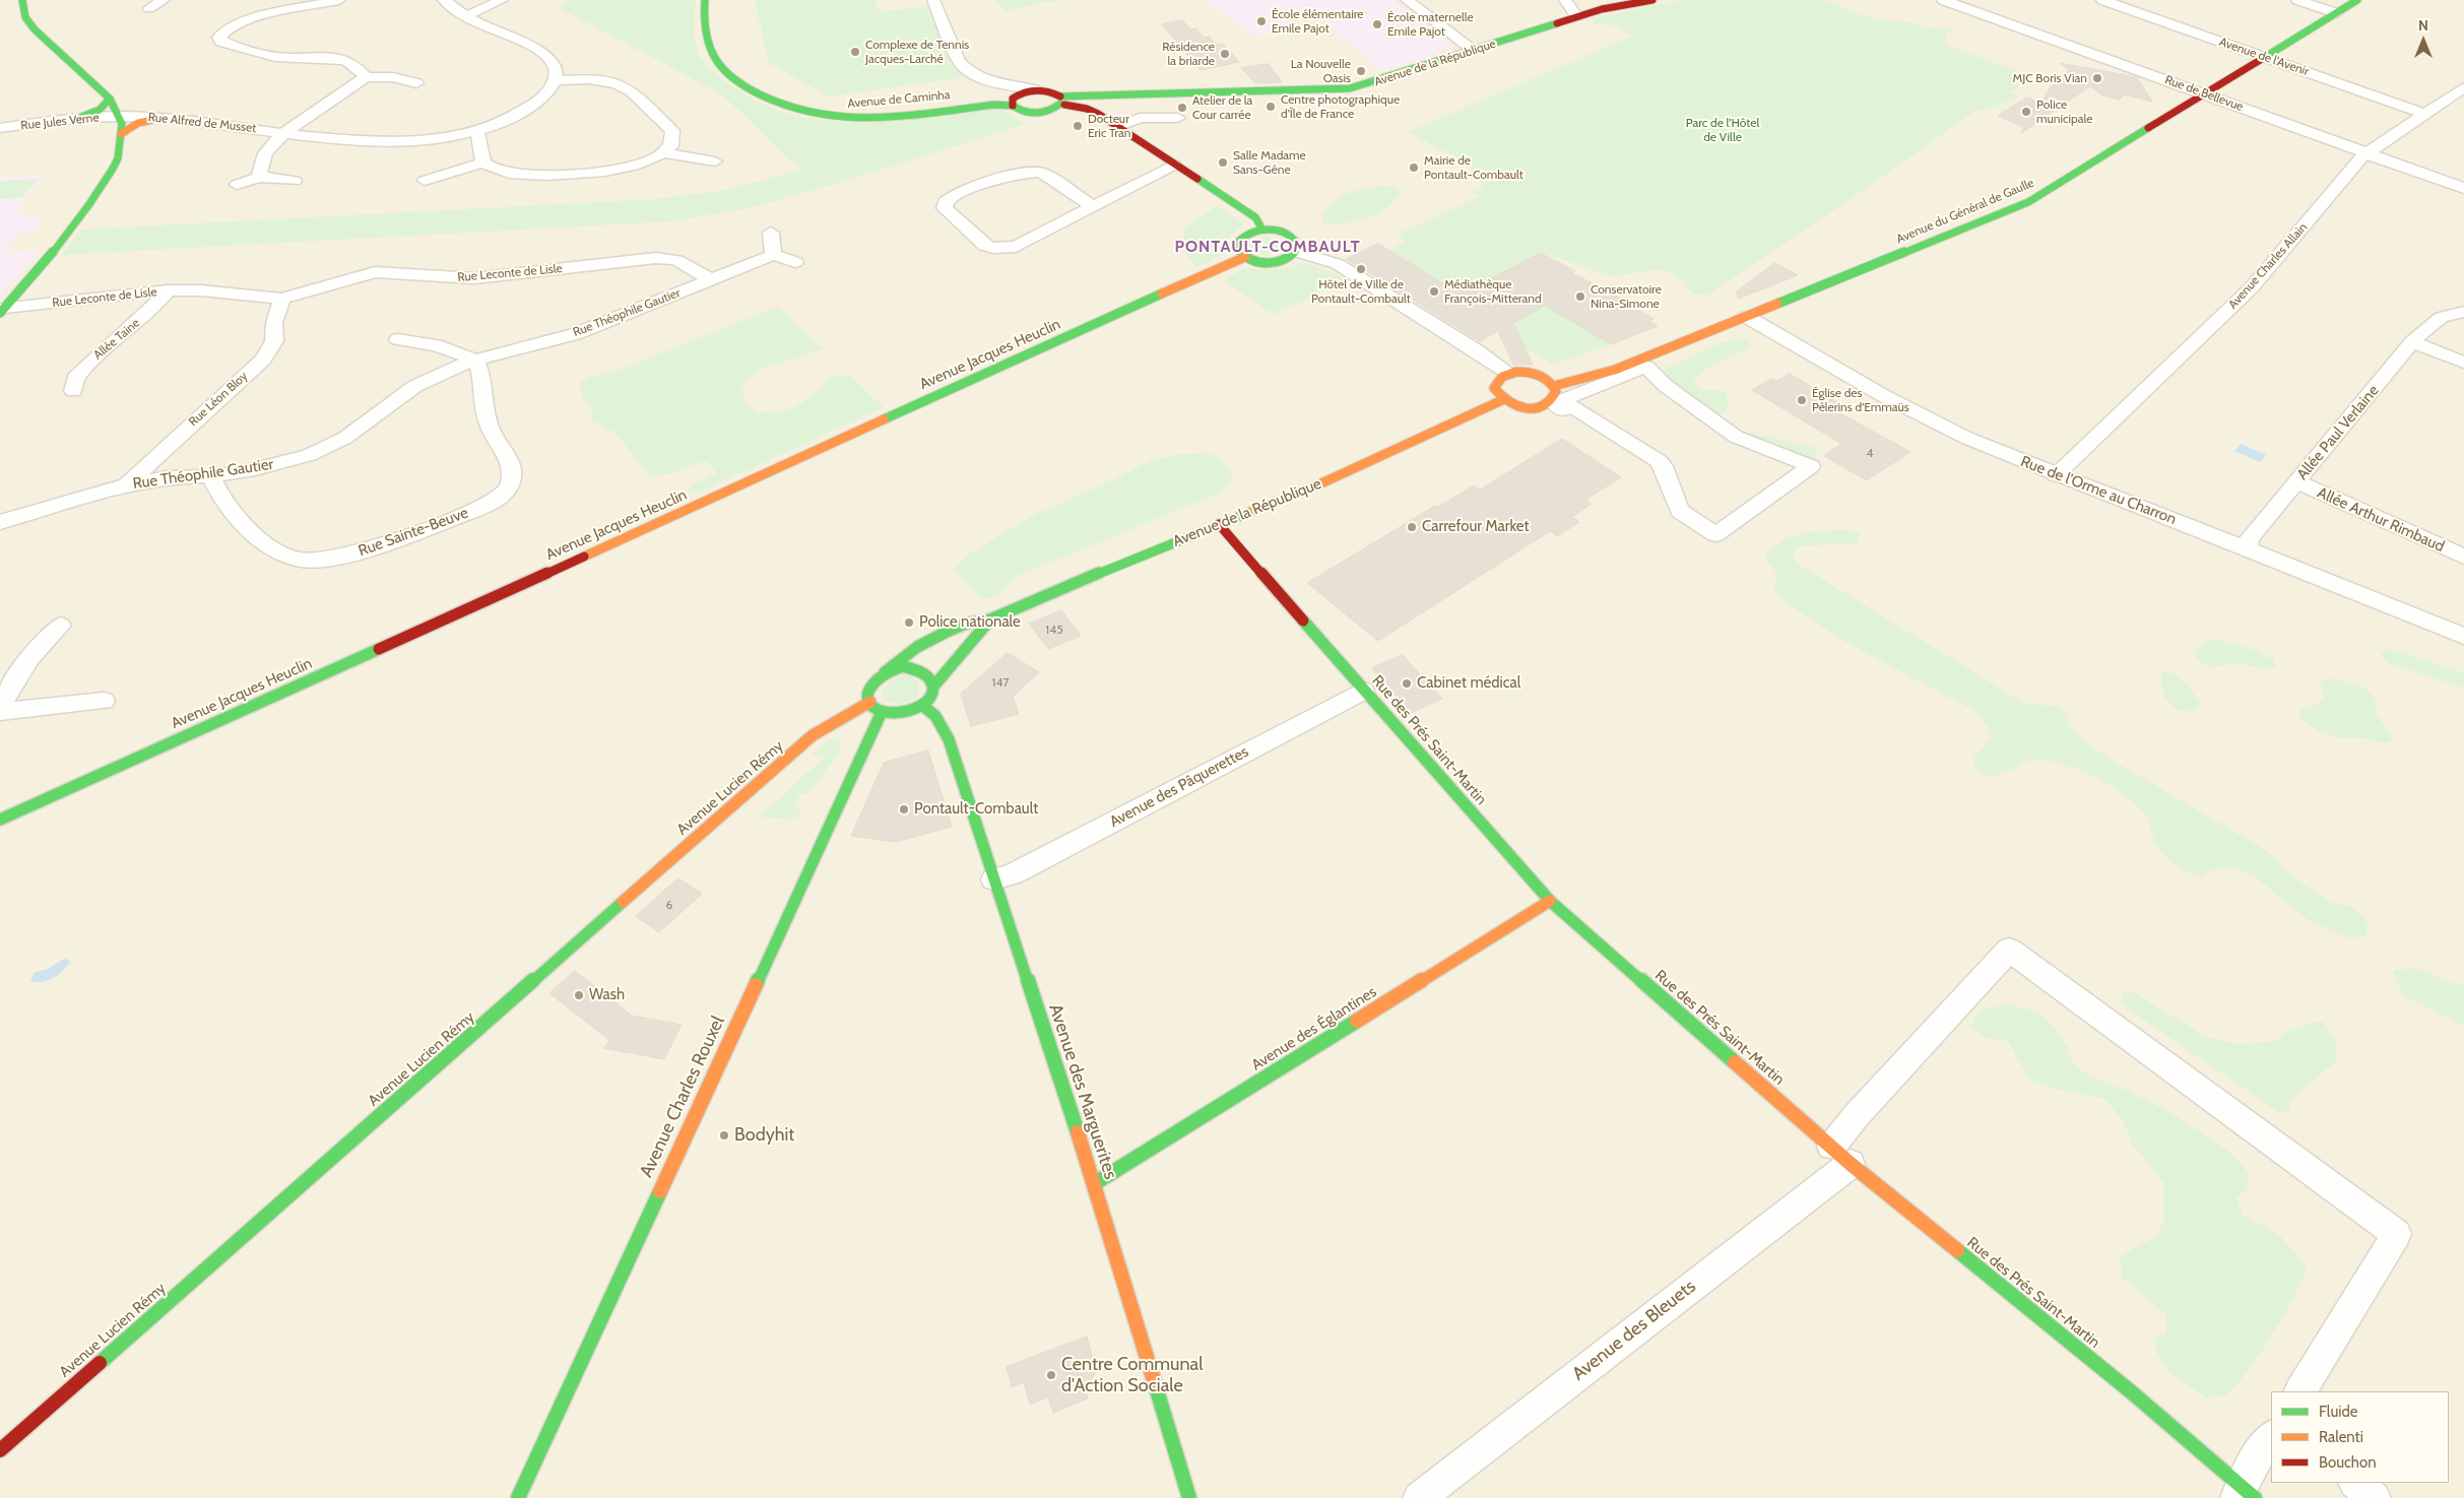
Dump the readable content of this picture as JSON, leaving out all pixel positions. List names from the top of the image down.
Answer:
{
  "streets": {
    "street": [
      "Avenue de l'Avenir",
      "Avenue de la République",
      "Rue de Bellevue",
      "Avenue de Caminha",
      "Rue Jules Verne",
      "Rue Alfred de Musset",
      "Avenue du Général de Gaulle",
      "Avenue Charles Allain",
      "Rue Leconte de Lisle",
      "Rue Théophile Gautier",
      "Allée Taine",
      "Avenue Jacques Heuclin",
      "Rue Léon Bloy",
      "Allée Paul Verlaine",
      "Rue de l'Orme au Charron",
      "Allée Arthur Rimbaud",
      "Rue Sainte-Beuve",
      "Rue des Prés Saint-Martin",
      "Avenue des Pâquerettes",
      "Avenue Lucien Rémy",
      "Avenue des Églantines",
      "Avenue des Marguerites",
      "Avenue Charles Rouxel",
      "Avenue des Bleuets"
    ]
  },
  "crossings": [
    ["Avenue de l'Avenir", "Avenue du Général de Gaulle"],
    ["Avenue de l'Avenir", "Avenue Charles Allain"],
    ["Avenue de la République", "Rue des Prés Saint-Martin"],
    ["Avenue de la République", "Avenue Lucien Rémy"],
    ["Avenue de la République", "Avenue des Marguerites"],
    ["Avenue de la République", "Avenue Charles Rouxel"],
    ["Rue de Bellevue", "Avenue du Général de Gaulle"],
    ["Rue de Bellevue", "Avenue Charles Allain"],
    ["Rue Jules Verne", "Rue Alfred de Musset"],
    ["Avenue du Général de Gaulle", "Rue de l'Orme au Charron"],
    ["Avenue Charles Allain", "Rue de l'Orme au Charron"],
    ["Rue Leconte de Lisle", "Rue Théophile Gautier"],
    ["Rue Leconte de Lisle", "Allée Taine"],
    ["Rue Leconte de Lisle", "Rue Léon Bloy"],
    ["Rue Théophile Gautier", "Rue Léon Bloy"],
    ["Rue Théophile Gautier", "Rue Sainte-Beuve"],
    ["Allée Paul Verlaine", "Rue de l'Orme au Charron"],
    ["Allée Paul Verlaine", "Allée Arthur Rimbaud"],
    ["Rue des Prés Saint-Martin", "Avenue des Pâquerettes"],
    ["Rue des Prés Saint-Martin", "Avenue des Églantines"],
    ["Rue des Prés Saint-Martin", "Avenue des Bleuets"],
    ["Avenue des Pâquerettes", "Avenue des Marguerites"],
    ["Avenue Lucien Rémy", "Avenue des Marguerites"],
    ["Avenue Lucien Rémy", "Avenue Charles Rouxel"],
    ["Avenue des Églantines", "Avenue des Marguerites"],
    ["Avenue des Marguerites", "Avenue Charles Rouxel"]
  ],
  "districts": ["PONTAULT-COMBAULT"],
  "parks": ["Parc de l’Hôtel de Ville"],
  "places": [
    "École élémentaire Emile Pajot",
    "École maternelle Emile Pajot",
    "Complexe de Tennis Jacques-Larché",
    "Résidence la briarde",
    "La Nouvelle Oasis",
    "MJC Boris Vian",
    "Centre photographique d'Île de France",
    "Atelier de la Cour carrée",
    "Police municipale",
    "Docteur Eric Tran",
    "Salle Madame Sans-Gêne",
    "Mairie de Pontault-Combault",
    "Hôtel de Ville de Pontault-Combault",
    "Médiathèque François-Mitterand",
    "Conservatoire Nina-Simone",
    "Église des Pèlerins d'Emmaüs",
    "Carrefour Market",
    "Police nationale",
    "Cabinet médical",
    "Pontault-Combault",
    "Wash",
    "Bodyhit",
    "Centre Communal d'Action Sociale"
  ],
  "house_numbers": [
    "4",
    "145",
    "147",
    "6"
  ],
  "legend": ["Fluide", "Ralenti", "Bouchon"],
  "north": "top"
}
